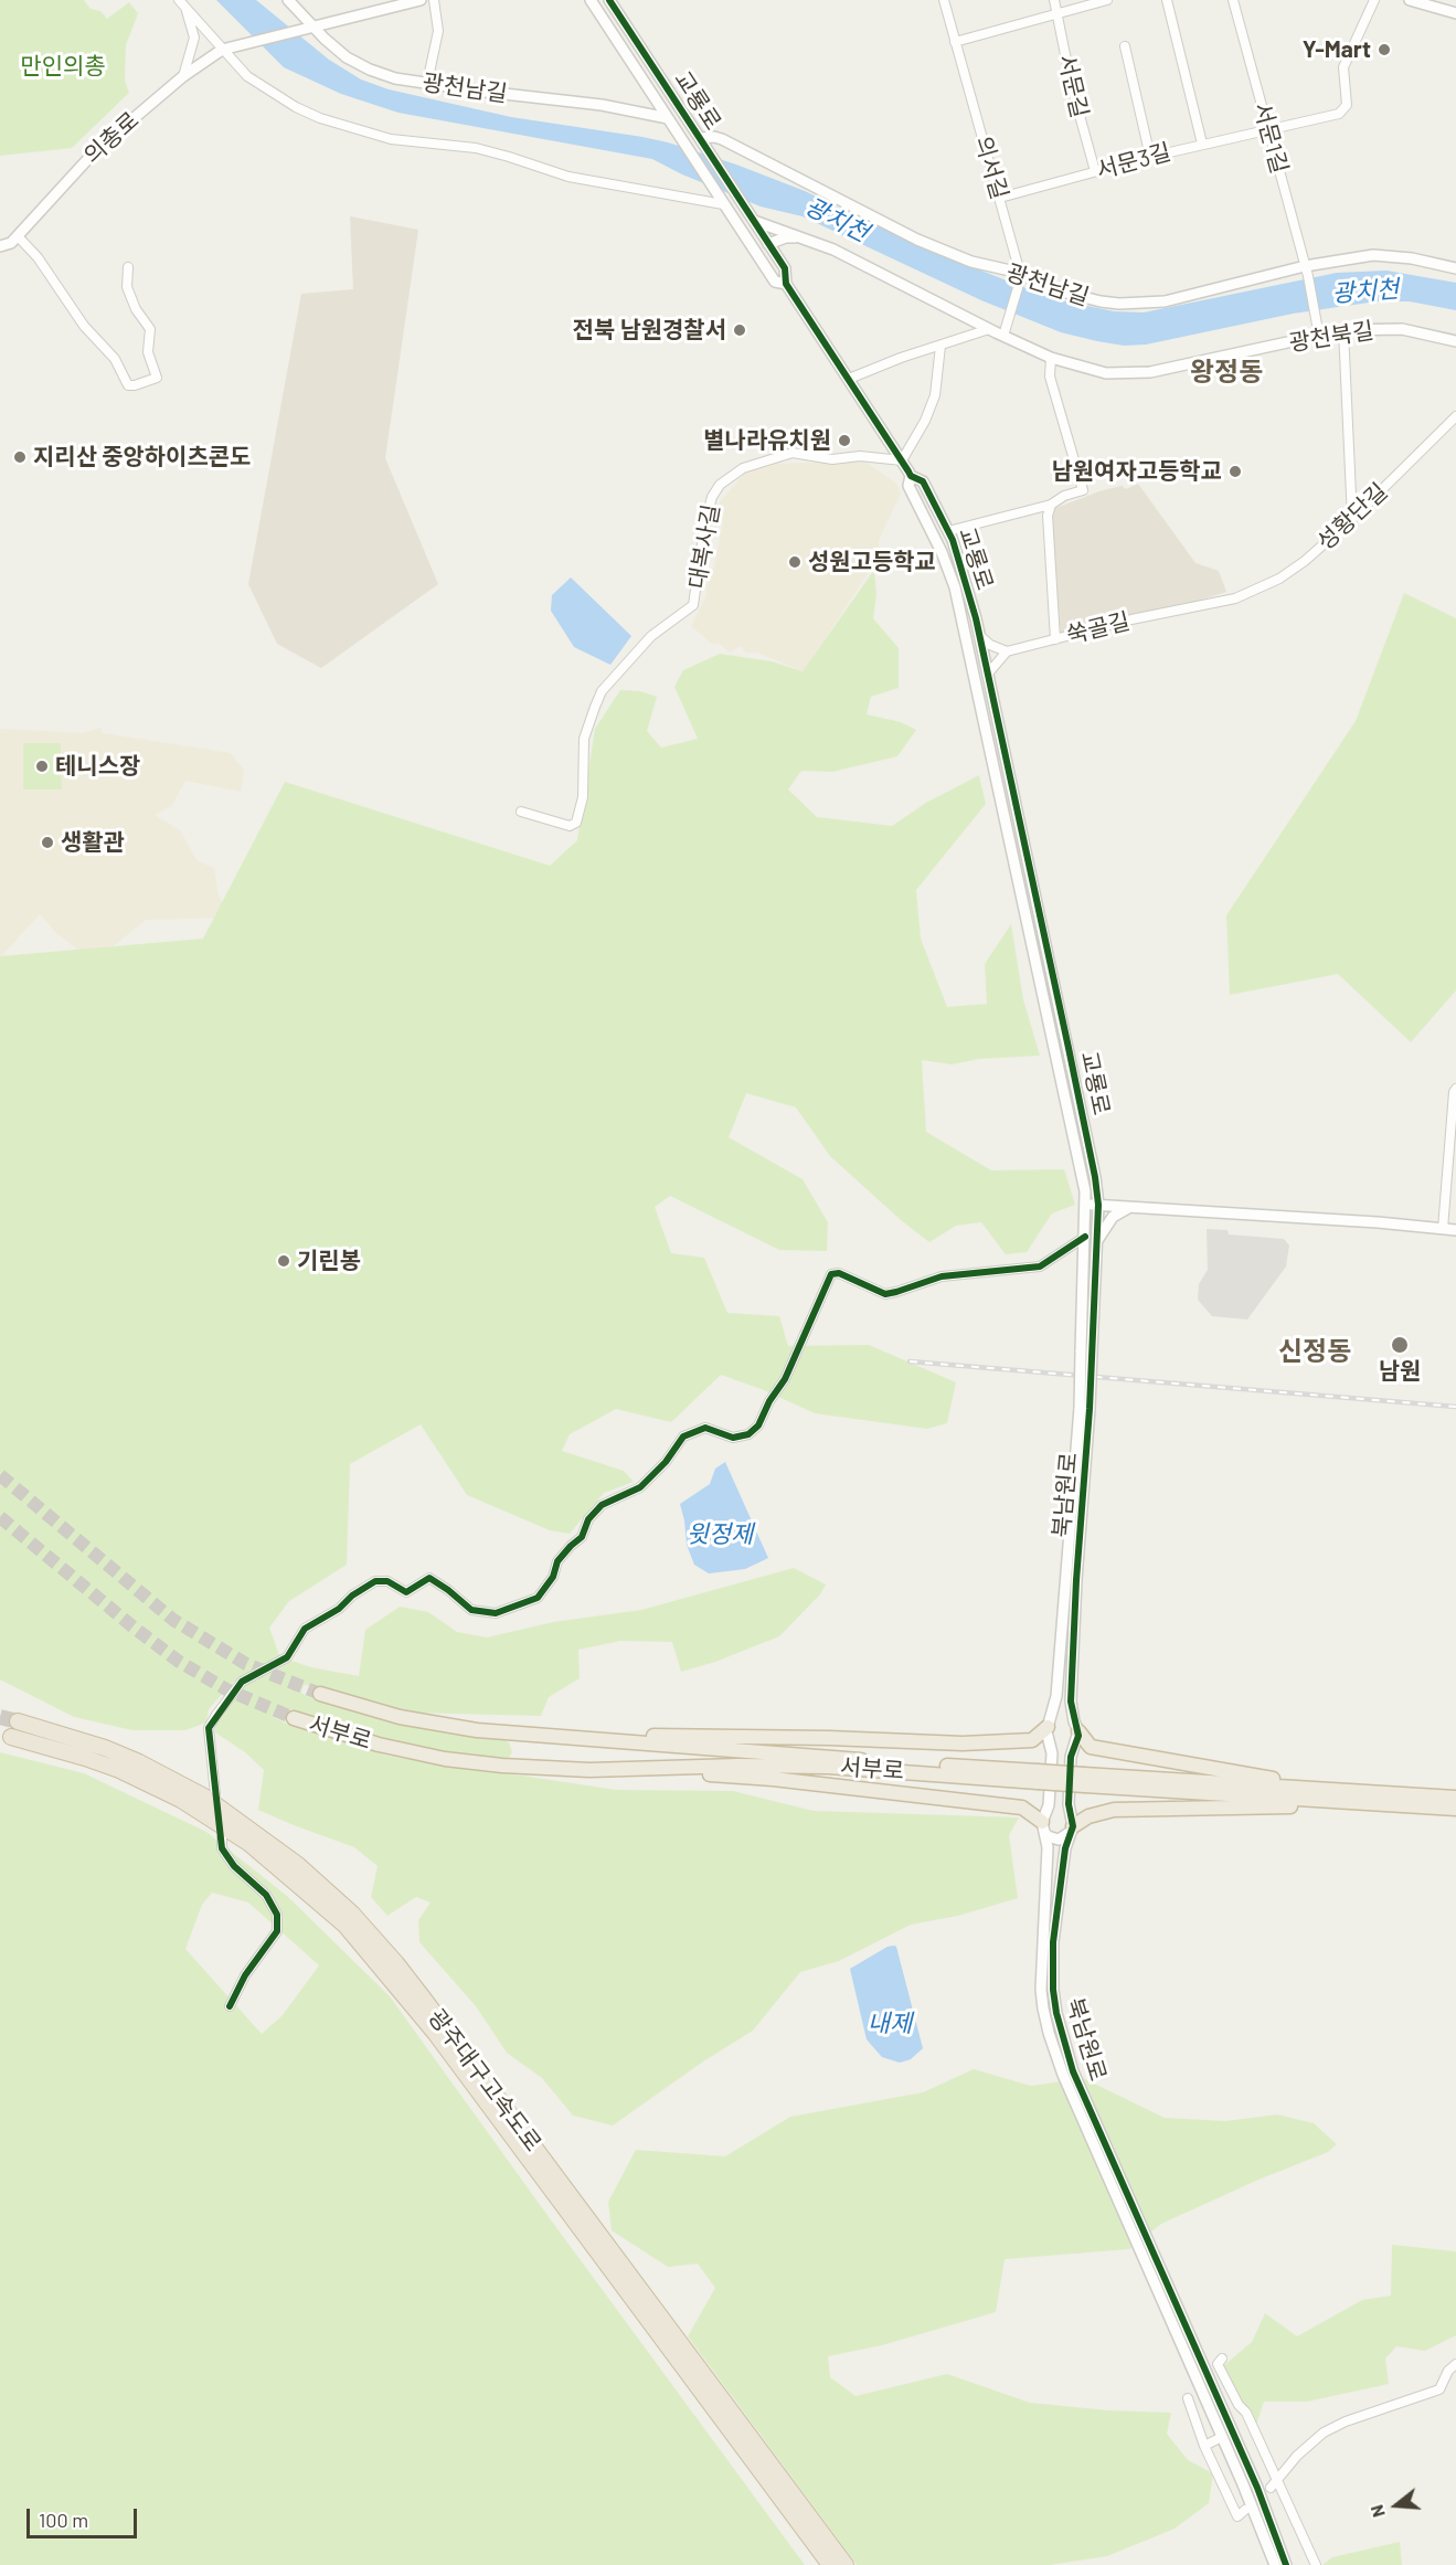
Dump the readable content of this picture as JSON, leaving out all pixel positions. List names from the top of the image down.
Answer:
{
  "streets": {
    "highway": ["서부로", "광주대구고속도로"],
    "street": [
      "서문길",
      "광천남길",
      "교룡로",
      "의총로",
      "서문1길",
      "서문3길",
      "의서길",
      "광천북길",
      "성황단길",
      "대복사길",
      "쑥골길",
      "북남원로"
    ]
  },
  "crossings": [
    ["서문길", "서문3길"],
    ["광천남길", "교룡로"],
    ["광천남길", "의총로"],
    ["광천남길", "서문1길"],
    ["광천남길", "의서길"],
    ["교룡로", "광천북길"],
    ["교룡로", "대복사길"],
    ["서문1길", "서문3길"],
    ["서문1길", "광천북길"],
    ["서문3길", "의서길"],
    ["성황단길", "쑥골길"]
  ],
  "districts": ["왕정동", "신정동"],
  "water": ["광치천", "윗정제", "내제"],
  "parks": ["만인의총"],
  "places": [
    "Y-Mart",
    "전북 남원경찰서",
    "별나라유치원",
    "지리산 중앙하이츠콘도",
    "남원여자고등학교",
    "성원고등학교",
    "테니스장",
    "생활관",
    "기린봉",
    "남원"
  ],
  "scale_bar": "100 m",
  "north": "left"
}
